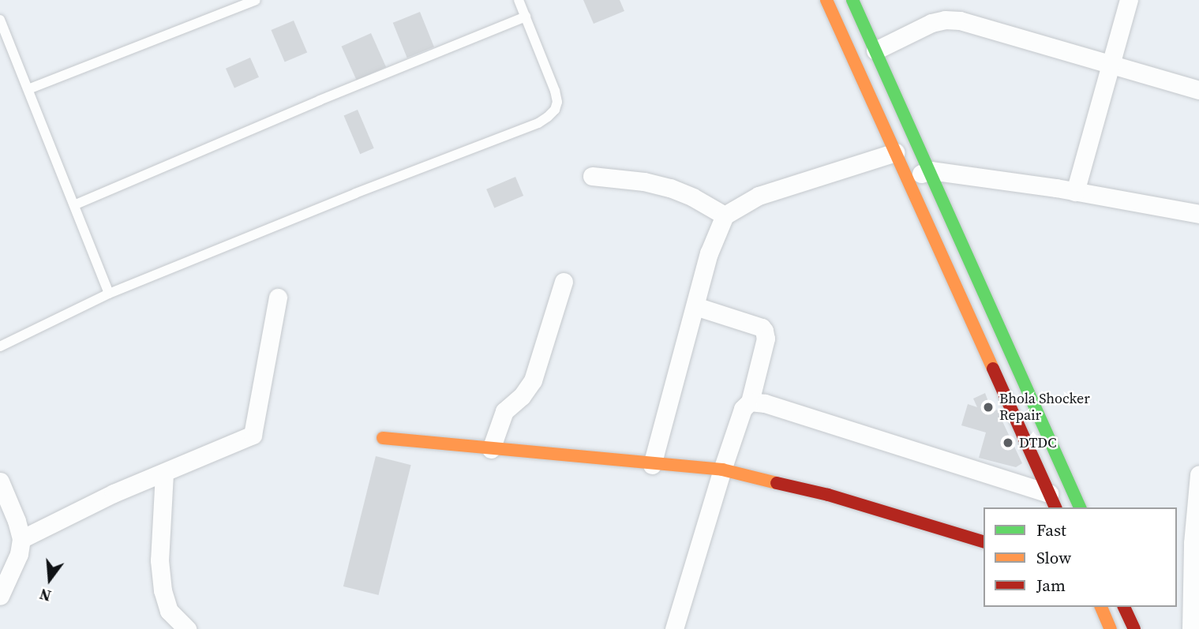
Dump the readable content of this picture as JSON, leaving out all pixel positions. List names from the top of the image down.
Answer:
{
  "places": ["Bhola Shocker Repair", "DTDC"],
  "legend": ["Fast", "Slow", "Jam"],
  "north": "bottom"
}
